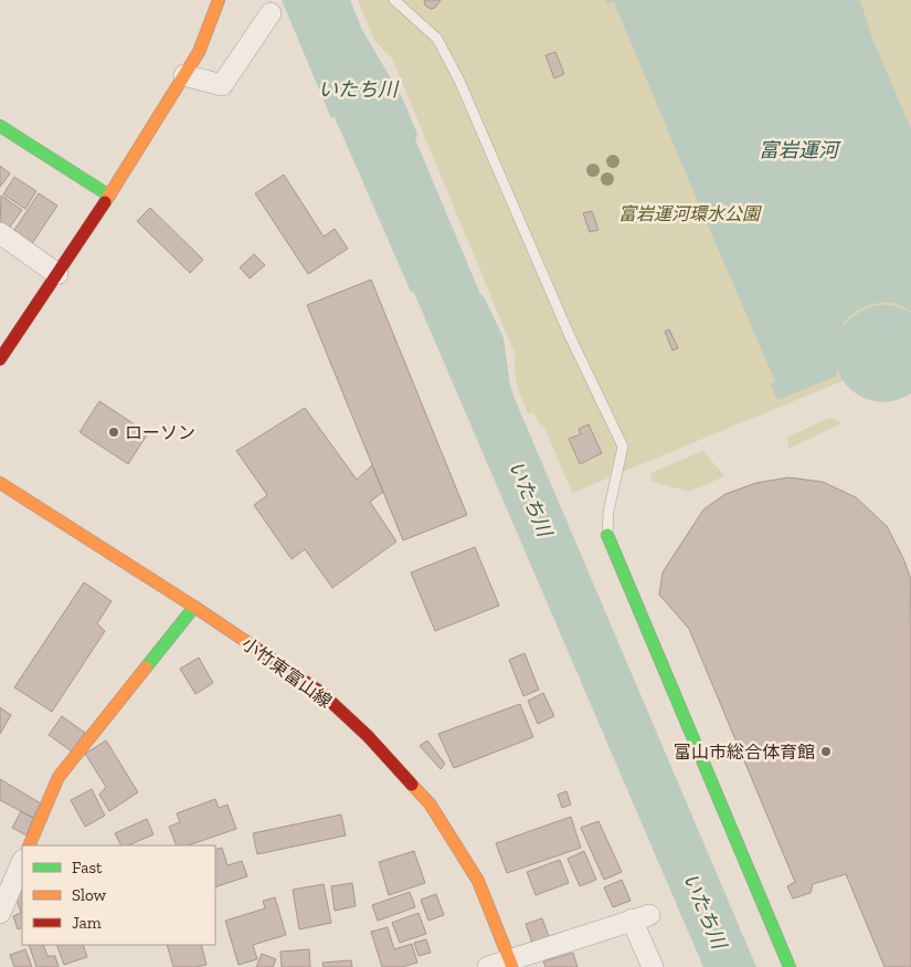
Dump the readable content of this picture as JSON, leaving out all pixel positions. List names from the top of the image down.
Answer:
{
  "streets": {
    "street": ["小竹東富山線"]
  },
  "water": ["いたち川", "富岩運河"],
  "parks": ["富岩運河環水公園"],
  "places": ["ローソン", "富山市総合体育館"],
  "legend": ["Fast", "Slow", "Jam"]
}
